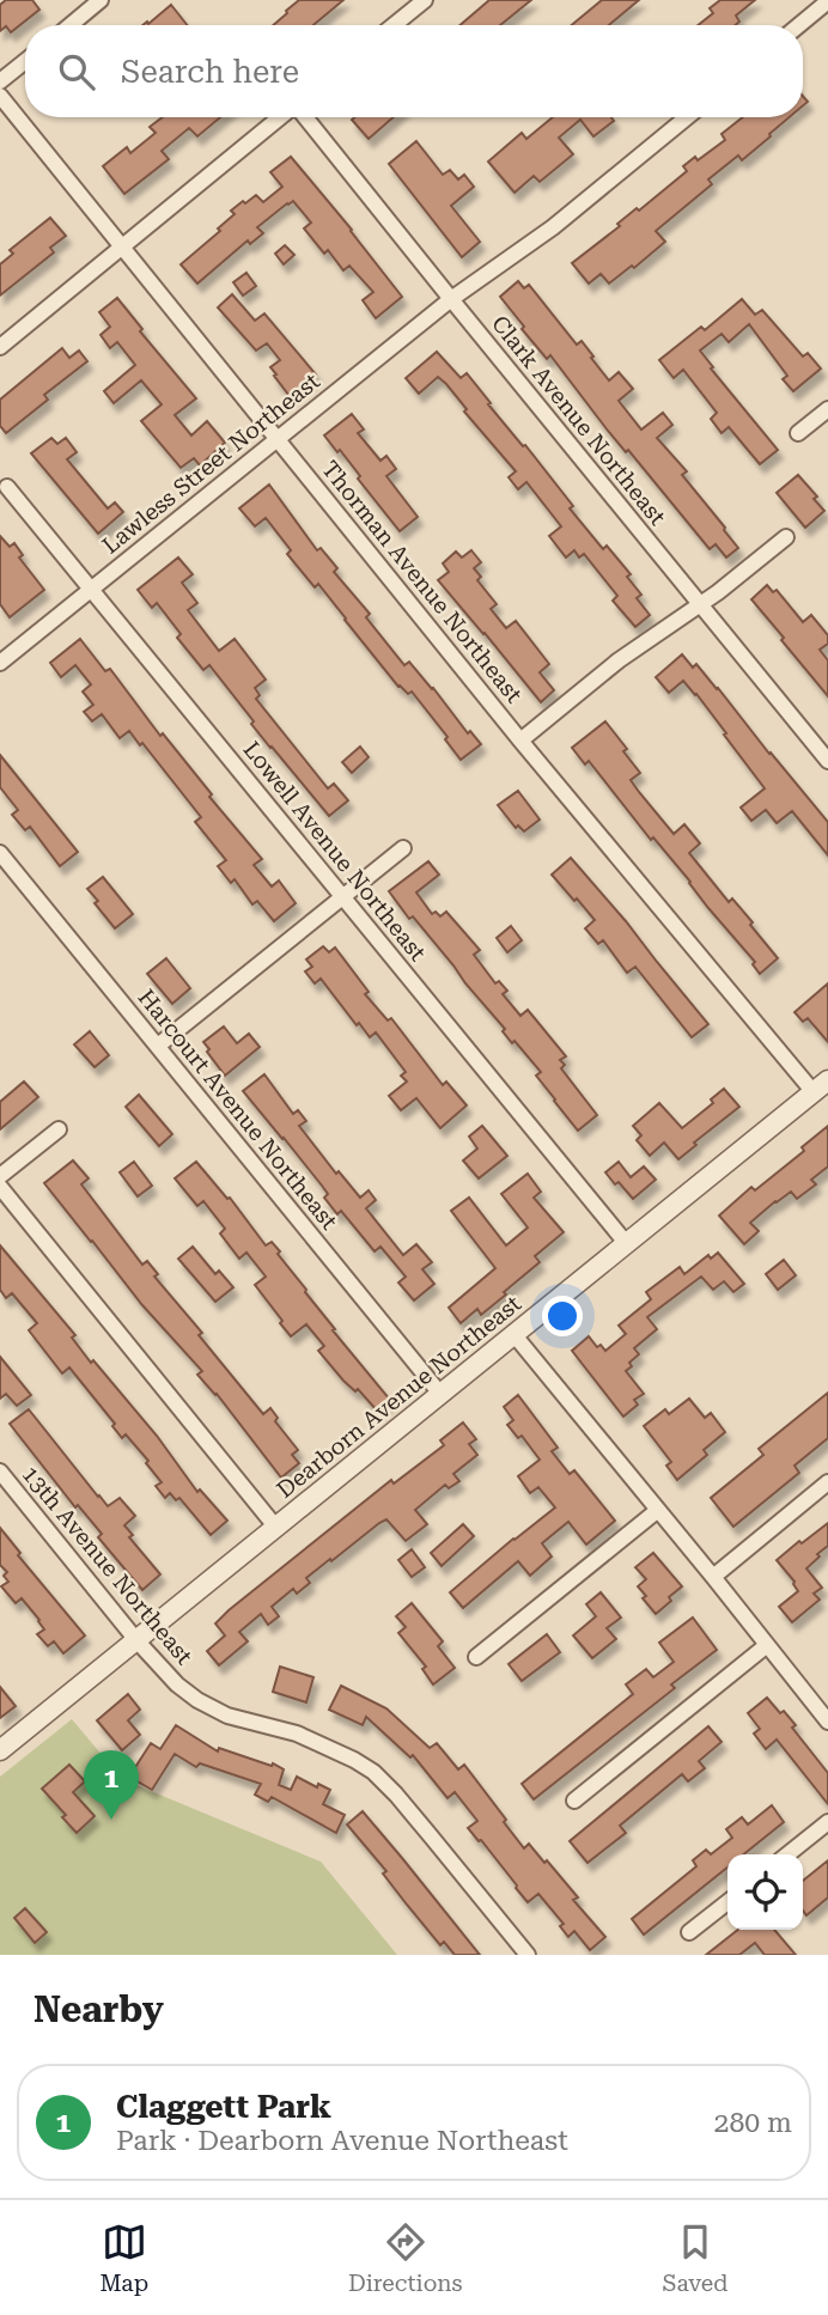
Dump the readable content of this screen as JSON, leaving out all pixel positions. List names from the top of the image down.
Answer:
{
  "streets": {
    "street": [
      "Clark Avenue Northeast",
      "Lawless Street Northeast",
      "Thorman Avenue Northeast",
      "Lowell Avenue Northeast",
      "Harcourt Avenue Northeast",
      "Dearborn Avenue Northeast",
      "13th Avenue Northeast"
    ]
  },
  "crossings": [
    ["Clark Avenue Northeast", "Lawless Street Northeast"],
    ["Lawless Street Northeast", "Thorman Avenue Northeast"],
    ["Lawless Street Northeast", "Lowell Avenue Northeast"],
    ["Thorman Avenue Northeast", "Dearborn Avenue Northeast"],
    ["Lowell Avenue Northeast", "Dearborn Avenue Northeast"],
    ["Harcourt Avenue Northeast", "Dearborn Avenue Northeast"],
    ["Dearborn Avenue Northeast", "13th Avenue Northeast"]
  ],
  "page": {
    "search": "Search here",
    "pins": "1",
    "heading": "Nearby",
    "list": [
      {
        "mark": "1",
        "name": "Claggett Park",
        "note": "Park · Dearborn Avenue Northeast",
        "value": "280 m"
      }
    ],
    "nav": ["Map", "Directions", "Saved"]
  }
}
